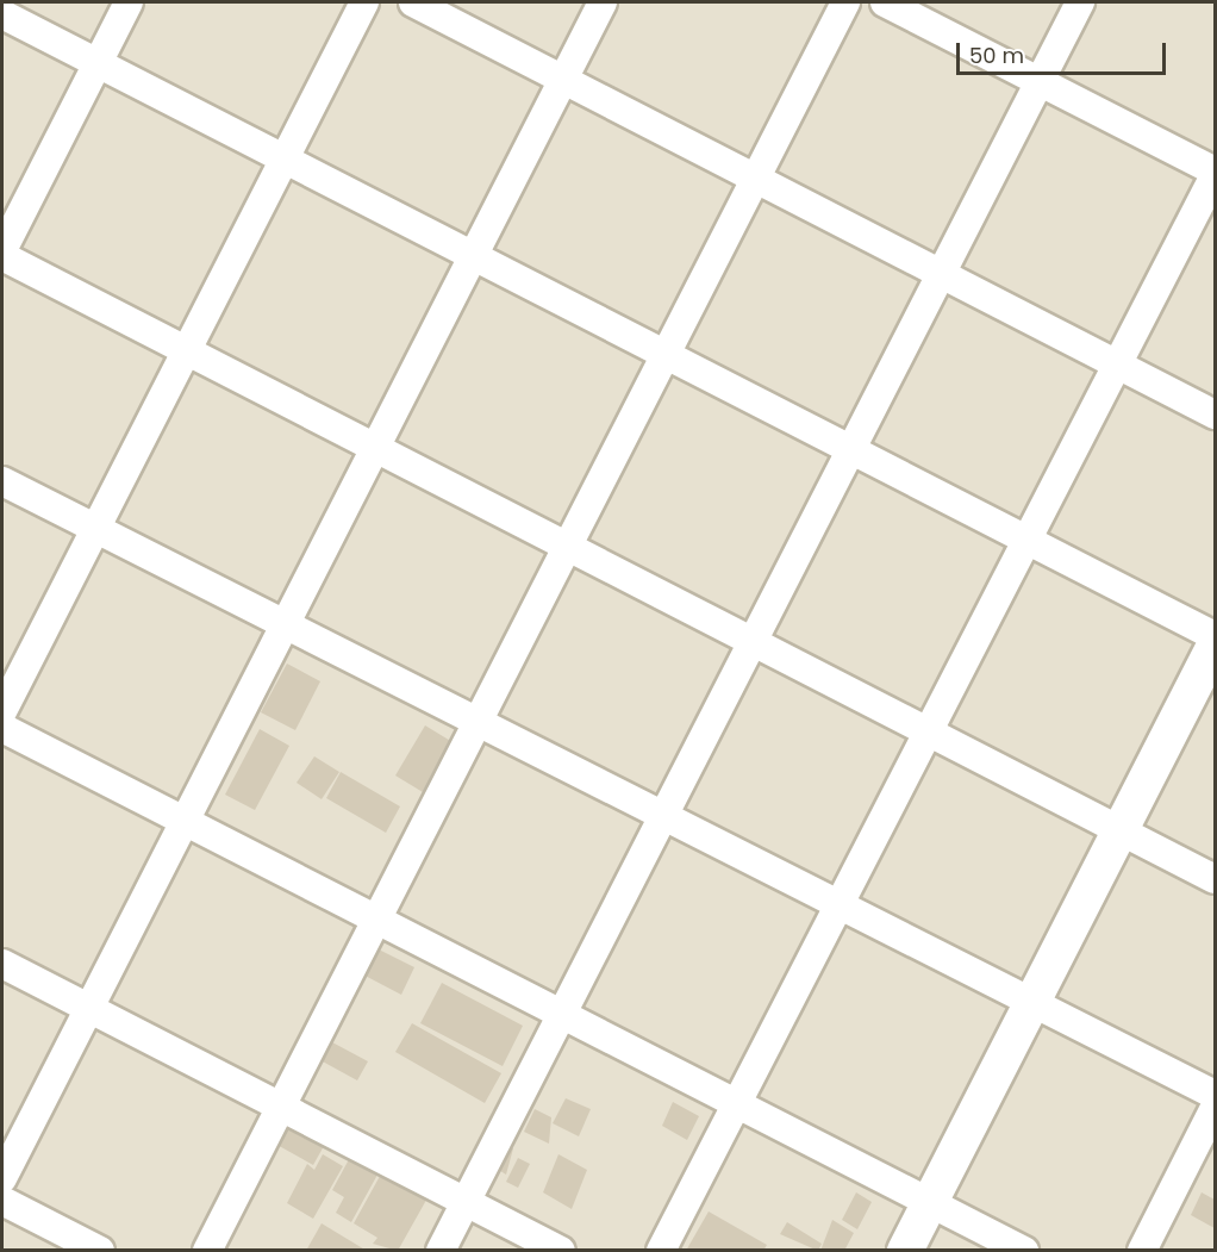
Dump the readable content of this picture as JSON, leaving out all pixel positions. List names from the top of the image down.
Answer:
{
  "scale_bar": "50 m"
}
